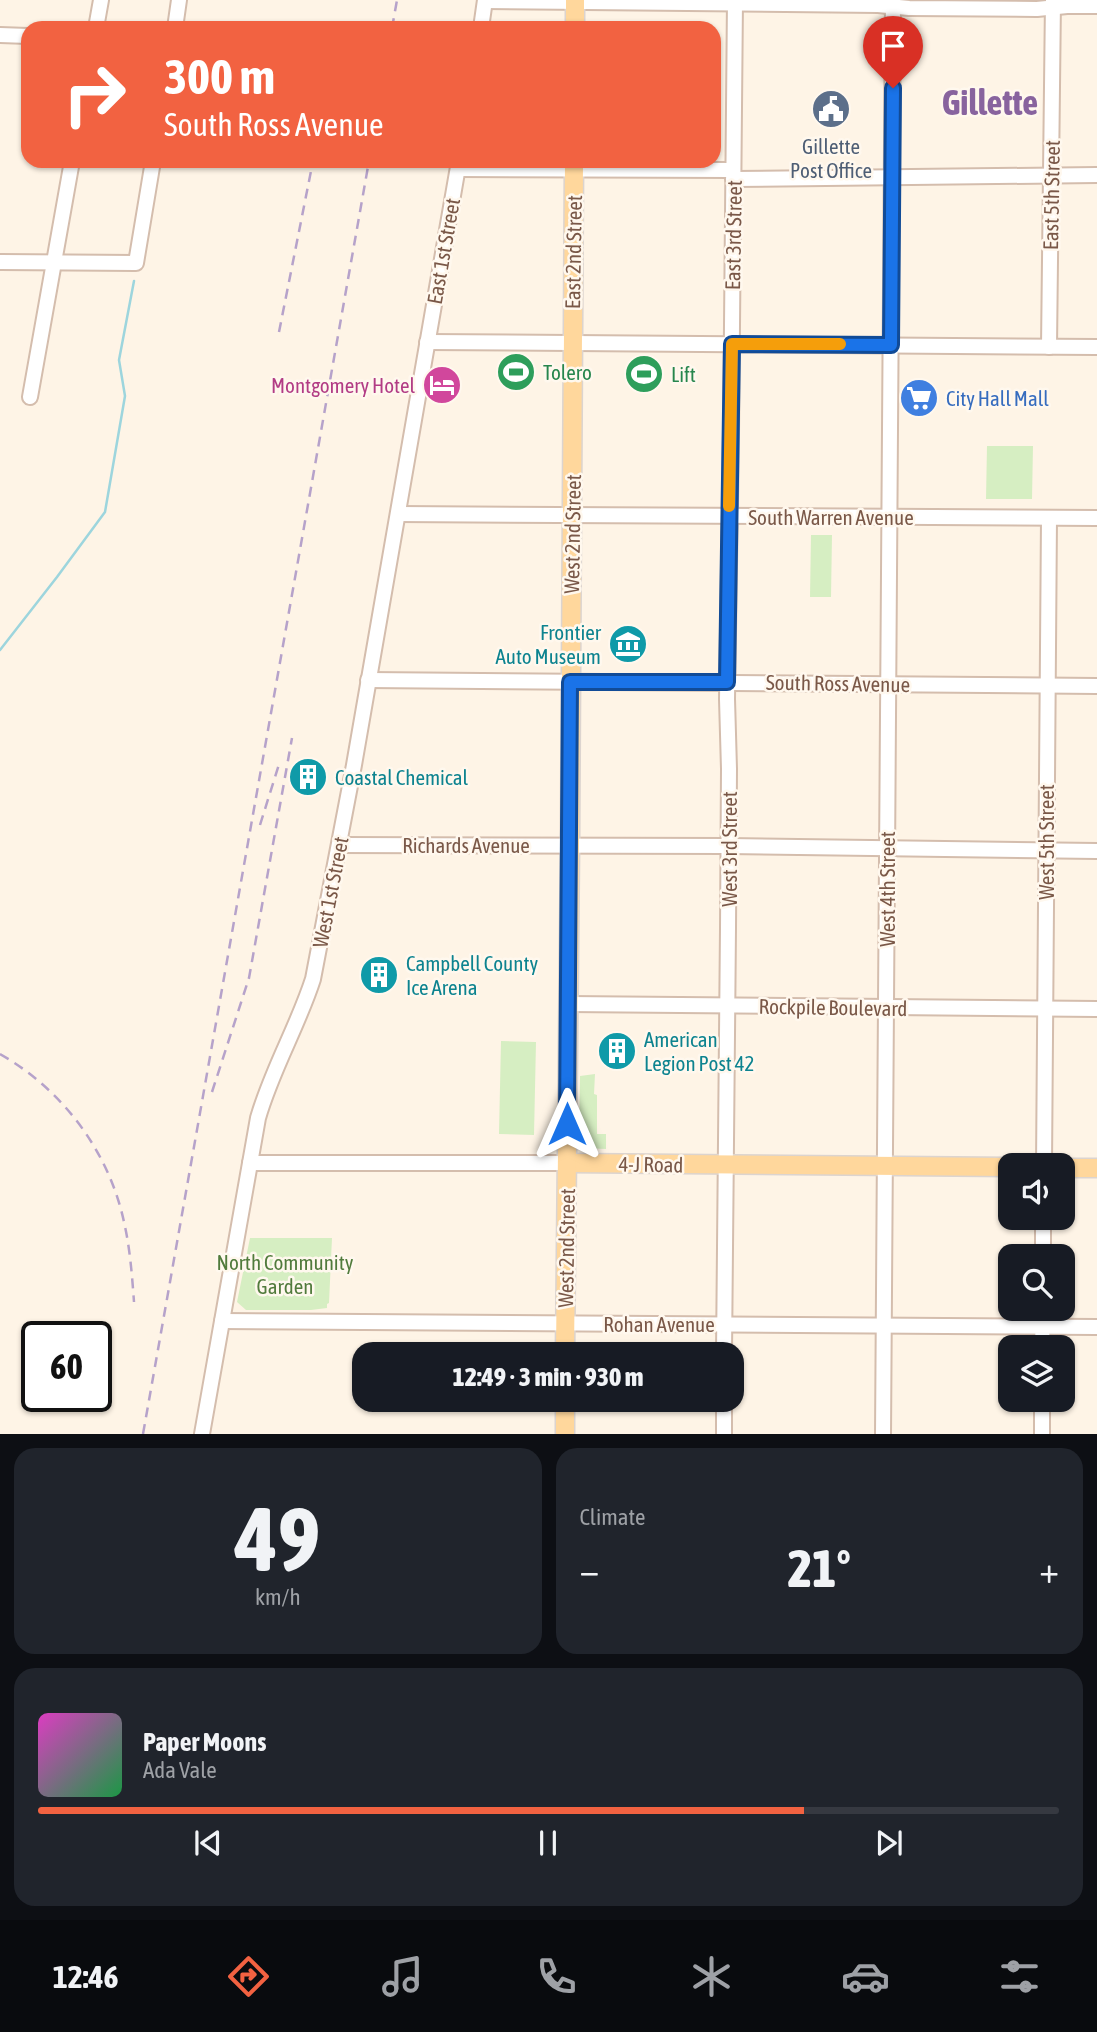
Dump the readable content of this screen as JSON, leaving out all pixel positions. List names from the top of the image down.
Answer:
{
  "streets": {
    "main road": ["East 2nd Street", "West 2nd Street", "4-J Road"],
    "street": [
      "East 5th Street",
      "East 3rd Street",
      "East 1st Street",
      "South Warren Avenue",
      "South Ross Avenue",
      "West 5th Street",
      "Richards Avenue",
      "West 3rd Street",
      "West 4th Street",
      "West 1st Street",
      "Rockpile Boulevard",
      "Rohan Avenue"
    ]
  },
  "crossings": [
    ["East 3rd Street", "West 3rd Street"],
    ["East 1st Street", "West 1st Street"],
    ["East 2nd Street", "West 2nd Street"],
    ["South Warren Avenue", "West 2nd Street"],
    ["South Warren Avenue", "West 5th Street"],
    ["South Warren Avenue", "West 3rd Street"],
    ["South Warren Avenue", "West 4th Street"],
    ["South Warren Avenue", "West 1st Street"],
    ["West 2nd Street", "South Ross Avenue"],
    ["West 2nd Street", "Richards Avenue"],
    ["West 2nd Street", "Rockpile Boulevard"],
    ["West 2nd Street", "4-J Road"],
    ["West 2nd Street", "Rohan Avenue"],
    ["South Ross Avenue", "West 5th Street"],
    ["South Ross Avenue", "West 3rd Street"],
    ["South Ross Avenue", "West 4th Street"],
    ["South Ross Avenue", "West 1st Street"],
    ["West 5th Street", "Richards Avenue"],
    ["West 5th Street", "Rockpile Boulevard"],
    ["Richards Avenue", "West 3rd Street"],
    ["Richards Avenue", "West 4th Street"],
    ["Richards Avenue", "West 1st Street"],
    ["West 3rd Street", "Rockpile Boulevard"],
    ["West 3rd Street", "4-J Road"],
    ["West 3rd Street", "Rohan Avenue"],
    ["West 4th Street", "Rockpile Boulevard"],
    ["West 4th Street", "4-J Road"],
    ["West 4th Street", "Rohan Avenue"],
    ["West 1st Street", "4-J Road"],
    ["West 1st Street", "Rohan Avenue"]
  ],
  "districts": ["Gillette"],
  "parks": ["North Community Garden"],
  "places": {
    "public building": ["Gillette Post Office"],
    "sports": ["Tolero", "Lift"],
    "hotel": ["Montgomery Hotel"],
    "supermarket": ["City Hall Mall"],
    "museum": ["Frontier Auto Museum"],
    "building": ["Coastal Chemical", "Campbell County Ice Arena", "American Legion Post 42"]
  },
  "page": {
    "turn": ["300 m", "South Ross Avenue"],
    "limit": "60",
    "trip": "12:49 · 3 min · 930 m",
    "tile": [
      ["49", "km/h"],
      "Climate"
    ],
    "heat": ["−", "21°", "+"],
    "song": ["Paper Moons", "Ada Vale"],
    "tabs": "12:46"
  }
}
